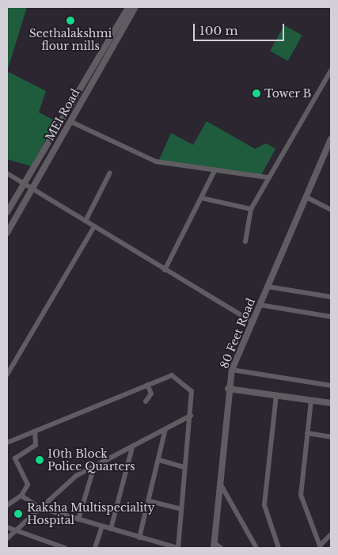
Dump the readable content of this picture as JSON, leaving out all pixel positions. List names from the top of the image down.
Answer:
{
  "streets": {
    "street": ["MEI Road", "80 Feet Road"]
  },
  "places": [
    "Seethalakshmi flour mills",
    "Tower B",
    "10th Block Police Quarters",
    "Raksha Multispeciality Hospital"
  ],
  "scale_bar": "100 m"
}
